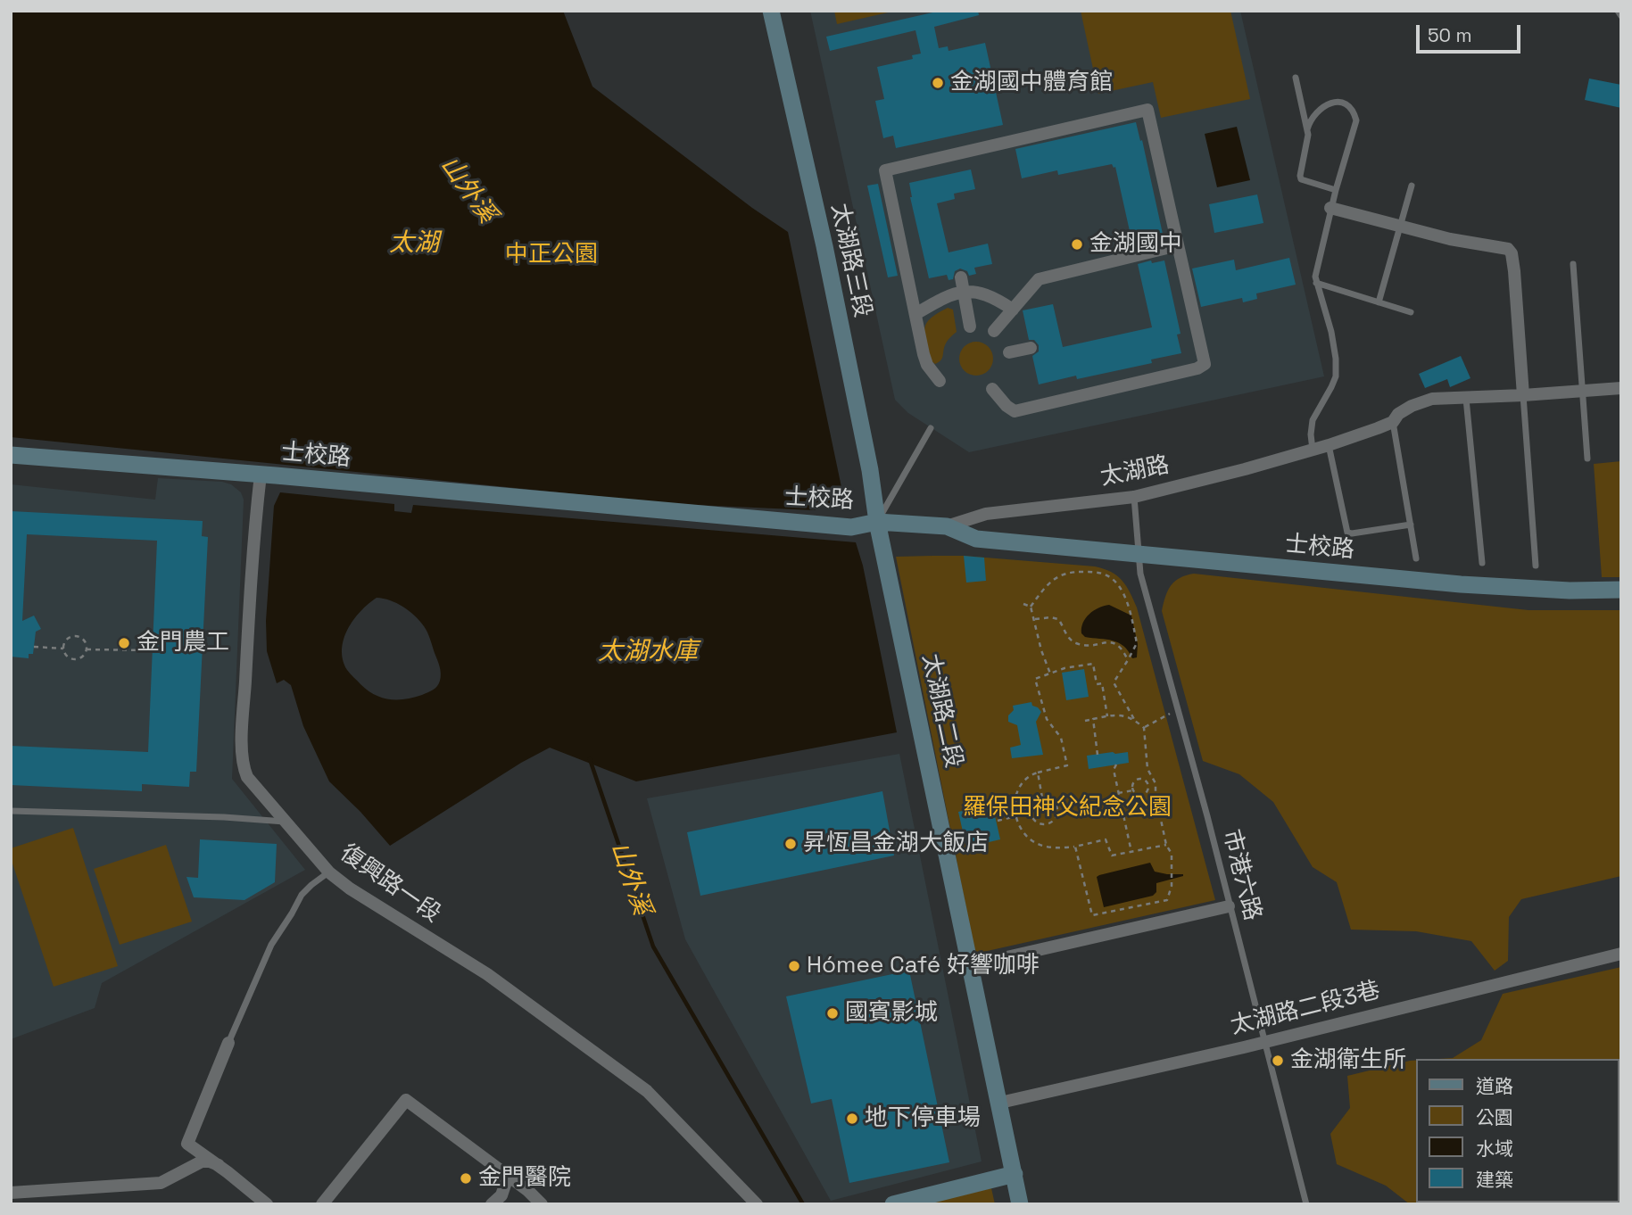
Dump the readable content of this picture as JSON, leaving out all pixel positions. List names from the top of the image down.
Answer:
{
  "streets": {
    "street": [
      "太湖路三段",
      "士校路",
      "太湖路",
      "太湖路二段",
      "復興路一段",
      "太湖路二段3巷"
    ],
    "lane": ["市港六路"]
  },
  "crossings": [
    ["太湖路三段", "士校路"],
    ["太湖路三段", "太湖路二段"],
    ["士校路", "太湖路"],
    ["士校路", "太湖路二段"],
    ["士校路", "市港六路"],
    ["士校路", "復興路一段"],
    ["太湖路", "市港六路"],
    ["太湖路二段", "太湖路二段3巷"],
    ["市港六路", "太湖路二段3巷"]
  ],
  "water": ["山外溪", "太湖", "太湖水庫"],
  "parks": ["中正公園", "羅保田神父紀念公園"],
  "places": [
    "金湖國中體育館",
    "金湖國中",
    "金門農工",
    "昇恆昌金湖大飯店",
    "Hómee Café 好響咖啡",
    "國賓影城",
    "金湖衛生所",
    "地下停車場",
    "金門醫院"
  ],
  "legend": [
    "道路",
    "公園",
    "水域",
    "建築"
  ],
  "scale_bar": "50 m"
}
